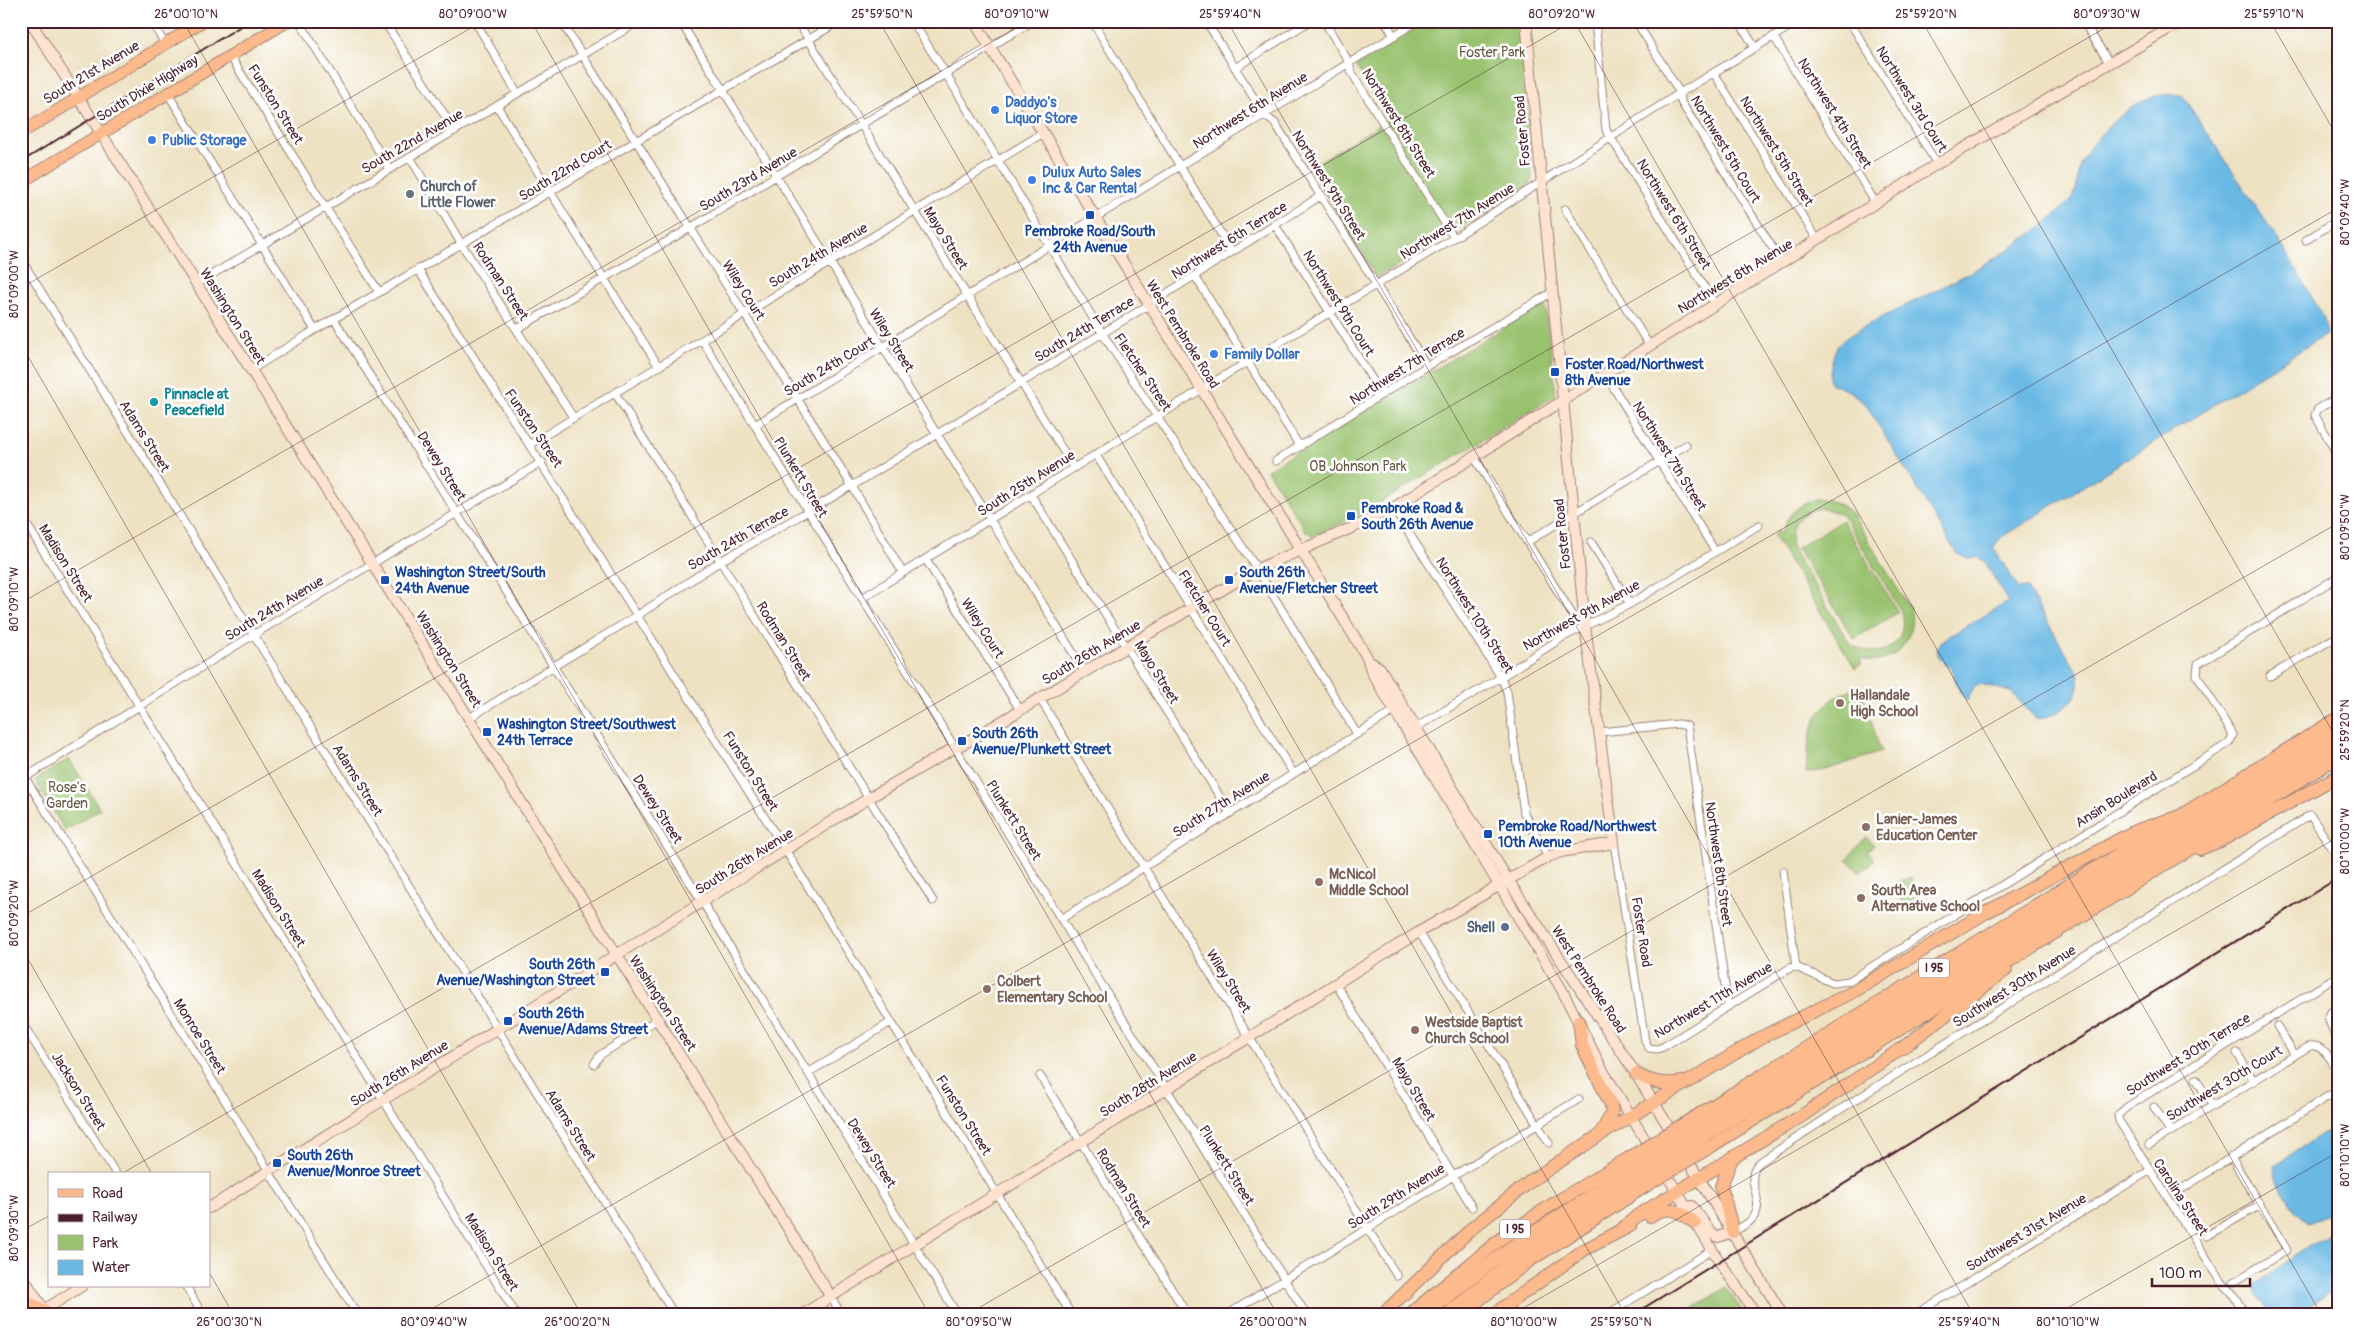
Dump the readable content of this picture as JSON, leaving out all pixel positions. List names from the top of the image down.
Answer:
{
  "streets": {
    "highway": ["I 95"],
    "main road": ["South 21st Avenue", "South Dixie Highway"],
    "street": [
      "Northwest 3rd Court",
      "Funston Street",
      "Northwest 6th Avenue",
      "Northwest 4th Street",
      "Northwest 8th Street",
      "Foster Road",
      "South 22nd Avenue",
      "Northwest 5th Court",
      "Northwest 5th Street",
      "South 22nd Court",
      "South 23rd Avenue",
      "Northwest 9th Street",
      "Northwest 6th Street",
      "Northwest 7th Avenue",
      "Mayo Street",
      "Northwest 6th Terrace",
      "South 24th Avenue",
      "Northwest 8th Avenue",
      "Rodman Street",
      "Wiley Court",
      "Northwest 9th Court",
      "Washington Street",
      "South 24th Terrace",
      "West Pembroke Road",
      "Wiley Street",
      "South 24th Court",
      "Northwest 7th Terrace",
      "Fletcher Street",
      "Adams Street",
      "Northwest 7th Street",
      "Dewey Street",
      "Plunkett Street",
      "South 25th Avenue",
      "Madison Street",
      "Fletcher Court",
      "Northwest 10th Street",
      "Northwest 9th Avenue",
      "South 26th Avenue",
      "Ansin Boulevard",
      "South 27th Avenue",
      "Southwest 30th Avenue",
      "Northwest 11th Avenue",
      "Monroe Street",
      "Southwest 30th Terrace",
      "Southwest 30th Court",
      "South 28th Avenue",
      "Jackson Street",
      "South 29th Avenue",
      "Carolina Street",
      "Southwest 31st Avenue"
    ]
  },
  "crossings": [
    ["South 21st Avenue", "Washington Street"],
    ["South Dixie Highway", "Funston Street"],
    ["South Dixie Highway", "Washington Street"],
    ["Northwest 3rd Court", "Northwest 8th Avenue"],
    ["Funston Street", "South 22nd Avenue"],
    ["Funston Street", "South 22nd Court"],
    ["Funston Street", "South 24th Avenue"],
    ["Funston Street", "South 24th Terrace"],
    ["Funston Street", "South 26th Avenue"],
    ["Funston Street", "South 28th Avenue"],
    ["Northwest 6th Avenue", "Northwest 8th Street"],
    ["Northwest 6th Avenue", "Northwest 9th Street"],
    ["Northwest 6th Avenue", "West Pembroke Road"],
    ["Northwest 6th Avenue", "South 24th Court"],
    ["Northwest 4th Street", "Northwest 7th Avenue"],
    ["Northwest 4th Street", "Northwest 8th Avenue"],
    ["Northwest 8th Street", "Foster Road"],
    ["Northwest 8th Street", "Northwest 7th Avenue"],
    ["Northwest 8th Street", "Northwest 11th Avenue"],
    ["Foster Road", "Northwest 7th Avenue"],
    ["Foster Road", "Northwest 8th Avenue"],
    ["Foster Road", "Northwest 7th Terrace"],
    ["Foster Road", "Northwest 9th Avenue"],
    ["Foster Road", "Northwest 11th Avenue"],
    ["Foster Road", "South 28th Avenue"],
    ["South 22nd Avenue", "Rodman Street"],
    ["South 22nd Avenue", "Wiley Court"],
    ["South 22nd Avenue", "Washington Street"],
    ["Northwest 5th Court", "Northwest 7th Avenue"],
    ["Northwest 5th Court", "Northwest 8th Avenue"],
    ["Northwest 5th Street", "Northwest 7th Avenue"],
    ["Northwest 5th Street", "Northwest 8th Avenue"],
    ["South 22nd Court", "Mayo Street"],
    ["South 22nd Court", "Rodman Street"],
    ["South 22nd Court", "Wiley Court"],
    ["South 22nd Court", "Washington Street"],
    ["South 22nd Court", "Wiley Street"],
    ["South 22nd Court", "Dewey Street"],
    ["South 23rd Avenue", "Mayo Street"],
    ["South 23rd Avenue", "Rodman Street"],
    ["South 23rd Avenue", "Wiley Court"],
    ["South 23rd Avenue", "West Pembroke Road"],
    ["South 23rd Avenue", "Wiley Street"],
    ["South 23rd Avenue", "Fletcher Street"],
    ["Northwest 9th Street", "Northwest 7th Avenue"],
    ["Northwest 9th Street", "Northwest 6th Terrace"],
    ["Northwest 9th Street", "Northwest 7th Terrace"],
    ["Northwest 6th Street", "Northwest 7th Avenue"],
    ["Northwest 6th Street", "Northwest 8th Avenue"],
    ["Northwest 7th Avenue", "Northwest 9th Court"],
    ["Northwest 7th Avenue", "West Pembroke Road"],
    ["Northwest 7th Avenue", "South 25th Avenue"],
    ["Mayo Street", "South 24th Avenue"],
    ["Mayo Street", "South 24th Terrace"],
    ["Mayo Street", "South 24th Court"],
    ["Mayo Street", "South 25th Avenue"],
    ["Mayo Street", "South 26th Avenue"],
    ["Mayo Street", "South 27th Avenue"],
    ["Mayo Street", "South 28th Avenue"],
    ["Mayo Street", "South 29th Avenue"],
    ["Northwest 6th Terrace", "Northwest 9th Court"],
    ["Northwest 6th Terrace", "South 24th Terrace"],
    ["Northwest 6th Terrace", "West Pembroke Road"],
    ["South 24th Avenue", "Rodman Street"],
    ["South 24th Avenue", "Wiley Court"],
    ["South 24th Avenue", "Washington Street"],
    ["South 24th Avenue", "West Pembroke Road"],
    ["South 24th Avenue", "Wiley Street"],
    ["South 24th Avenue", "Fletcher Street"],
    ["South 24th Avenue", "Adams Street"],
    ["South 24th Avenue", "Dewey Street"],
    ["South 24th Avenue", "Plunkett Street"],
    ["South 24th Avenue", "Madison Street"],
    ["South 24th Avenue", "Monroe Street"],
    ["Northwest 8th Avenue", "West Pembroke Road"],
    ["Northwest 8th Avenue", "Northwest 7th Street"],
    ["Northwest 8th Avenue", "Northwest 10th Street"],
    ["Northwest 8th Avenue", "South 26th Avenue"],
    ["Rodman Street", "South 24th Terrace"],
    ["Rodman Street", "South 26th Avenue"],
    ["Rodman Street", "South 28th Avenue"],
    ["Wiley Court", "South 24th Terrace"],
    ["Wiley Court", "South 24th Court"],
    ["Wiley Court", "South 25th Avenue"],
    ["Wiley Court", "South 26th Avenue"],
    ["Northwest 9th Court", "Northwest 7th Terrace"],
    ["Washington Street", "South 24th Terrace"],
    ["Washington Street", "South 26th Avenue"],
    ["Washington Street", "South 28th Avenue"],
    ["South 24th Terrace", "West Pembroke Road"],
    ["South 24th Terrace", "Wiley Street"],
    ["South 24th Terrace", "Fletcher Street"],
    ["South 24th Terrace", "Dewey Street"],
    ["South 24th Terrace", "Plunkett Street"],
    ["West Pembroke Road", "South 24th Court"],
    ["West Pembroke Road", "South 25th Avenue"],
    ["West Pembroke Road", "Northwest 9th Avenue"],
    ["West Pembroke Road", "South 26th Avenue"],
    ["West Pembroke Road", "South 27th Avenue"],
    ["West Pembroke Road", "Southwest 30th Avenue"],
    ["West Pembroke Road", "South 28th Avenue"],
    ["Wiley Street", "South 24th Court"],
    ["Wiley Street", "South 25th Avenue"],
    ["Wiley Street", "South 26th Avenue"],
    ["Wiley Street", "South 27th Avenue"],
    ["Wiley Street", "South 28th Avenue"],
    ["Wiley Street", "South 29th Avenue"],
    ["South 24th Court", "Fletcher Street"],
    ["South 24th Court", "Plunkett Street"],
    ["Fletcher Street", "South 25th Avenue"],
    ["Fletcher Street", "South 26th Avenue"],
    ["Fletcher Street", "South 27th Avenue"],
    ["Adams Street", "South 26th Avenue"],
    ["Northwest 7th Street", "Northwest 9th Avenue"],
    ["Dewey Street", "South 26th Avenue"],
    ["Dewey Street", "South 28th Avenue"],
    ["Plunkett Street", "South 25th Avenue"],
    ["Plunkett Street", "South 26th Avenue"],
    ["Plunkett Street", "South 27th Avenue"],
    ["Plunkett Street", "South 28th Avenue"],
    ["Plunkett Street", "South 29th Avenue"],
    ["South 25th Avenue", "Fletcher Court"],
    ["Madison Street", "South 26th Avenue"],
    ["Fletcher Court", "South 26th Avenue"],
    ["Fletcher Court", "South 27th Avenue"],
    ["Northwest 10th Street", "Northwest 9th Avenue"],
    ["Northwest 10th Street", "South 28th Avenue"],
    ["South 26th Avenue", "Monroe Street"],
    ["Ansin Boulevard", "Northwest 11th Avenue"],
    ["Southwest 30th Terrace", "Carolina Street"],
    ["Carolina Street", "Southwest 31st Avenue"]
  ],
  "parks": ["Foster Park", "OB Johnson Park", "Rose's Garden"],
  "places": {
    "other": [
      "Daddyo's Liquor Store",
      "Public Storage",
      "Dulux Auto Sales Inc & Car Rental",
      "Church of Little Flower",
      "Family Dollar",
      "Pinnacle at Peacefield",
      "Hallandale High School",
      "Lanier-James Education Center",
      "McNicol Middle School",
      "South Area Alternative School",
      "Shell",
      "Colbert Elementary School",
      "Westside Baptist Church School"
    ],
    "transit": [
      "Pembroke Road/South 24th Avenue",
      "Foster Road/Northwest 8th Avenue",
      "Pembroke Road & South 26th Avenue",
      "Washington Street/South 24th Avenue",
      "South 26th Avenue/Fletcher Street",
      "Washington Street/Southwest 24th Terrace",
      "South 26th Avenue/Plunkett Street",
      "Pembroke Road/Northwest 10th Avenue",
      "South 26th Avenue/Washington Street",
      "South 26th Avenue/Adams Street",
      "South 26th Avenue/Monroe Street"
    ]
  },
  "legend": [
    "Road",
    "Railway",
    "Park",
    "Water"
  ],
  "scale_bar": "100 m",
  "coordinates": [
    "26°00'10\"N",
    "80°09'00\"W",
    "25°59'50\"N",
    "80°09'10\"W",
    "25°59'40\"N",
    "80°09'20\"W",
    "25°59'20\"N",
    "80°09'30\"W",
    "25°59'10\"N",
    "80°09'40\"W",
    "80°09'50\"W",
    "80°10'00\"W",
    "80°10'10\"W",
    "26°00'30\"N",
    "26°00'20\"N",
    "26°00'00\"N"
  ]
}
